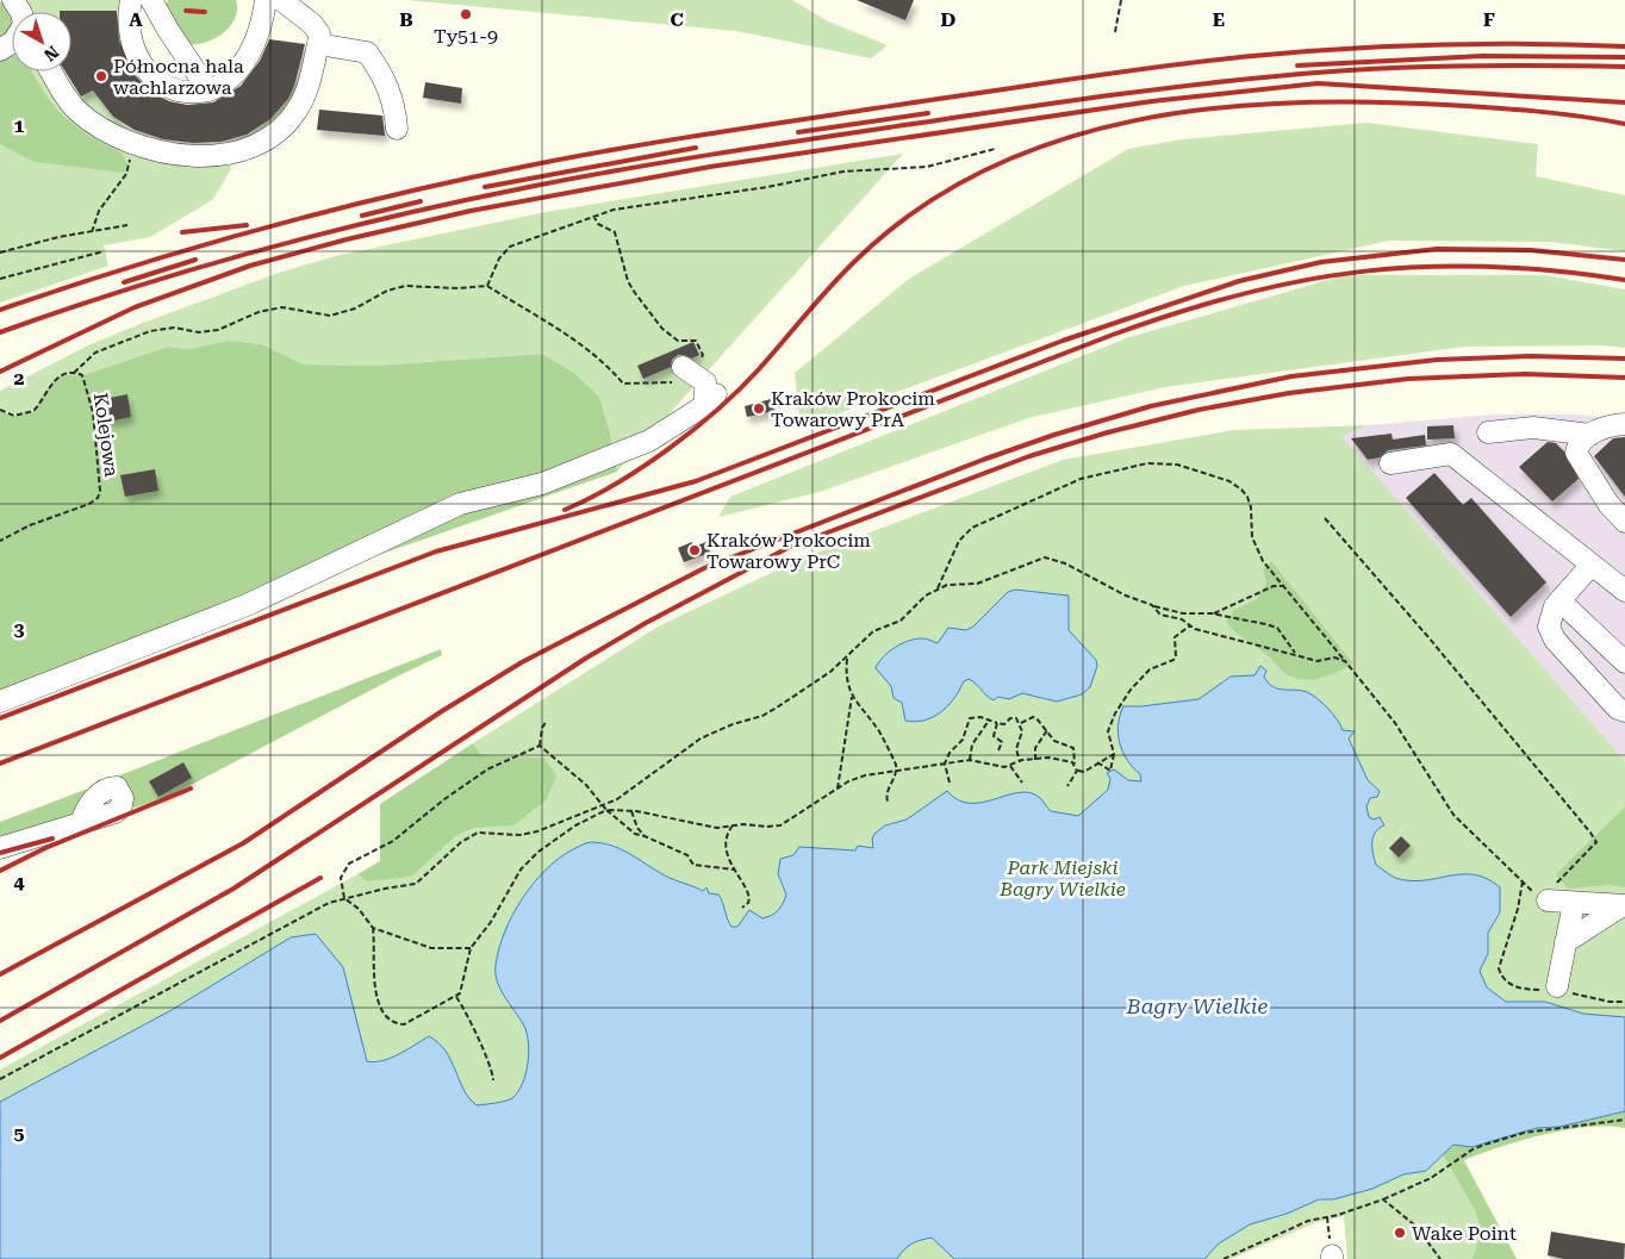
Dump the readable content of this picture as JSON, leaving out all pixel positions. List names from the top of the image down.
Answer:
{
  "streets": {
    "path": ["Kolejowa"]
  },
  "water": ["Bagry Wielkie"],
  "parks": ["Park Miejski Bagry Wielkie"],
  "places": [
    "Ty51-9",
    "Północna hala wachlarzowa",
    "Kraków Prokocim Towarowy PrA",
    "Kraków Prokocim Towarowy PrC",
    "Wake Point"
  ],
  "north": "bottom right",
  "grid": {
    "columns": [
      "A",
      "B",
      "C",
      "D",
      "E",
      "F"
    ],
    "rows": [
      "1",
      "2",
      "3",
      "4",
      "5"
    ]
  }
}
